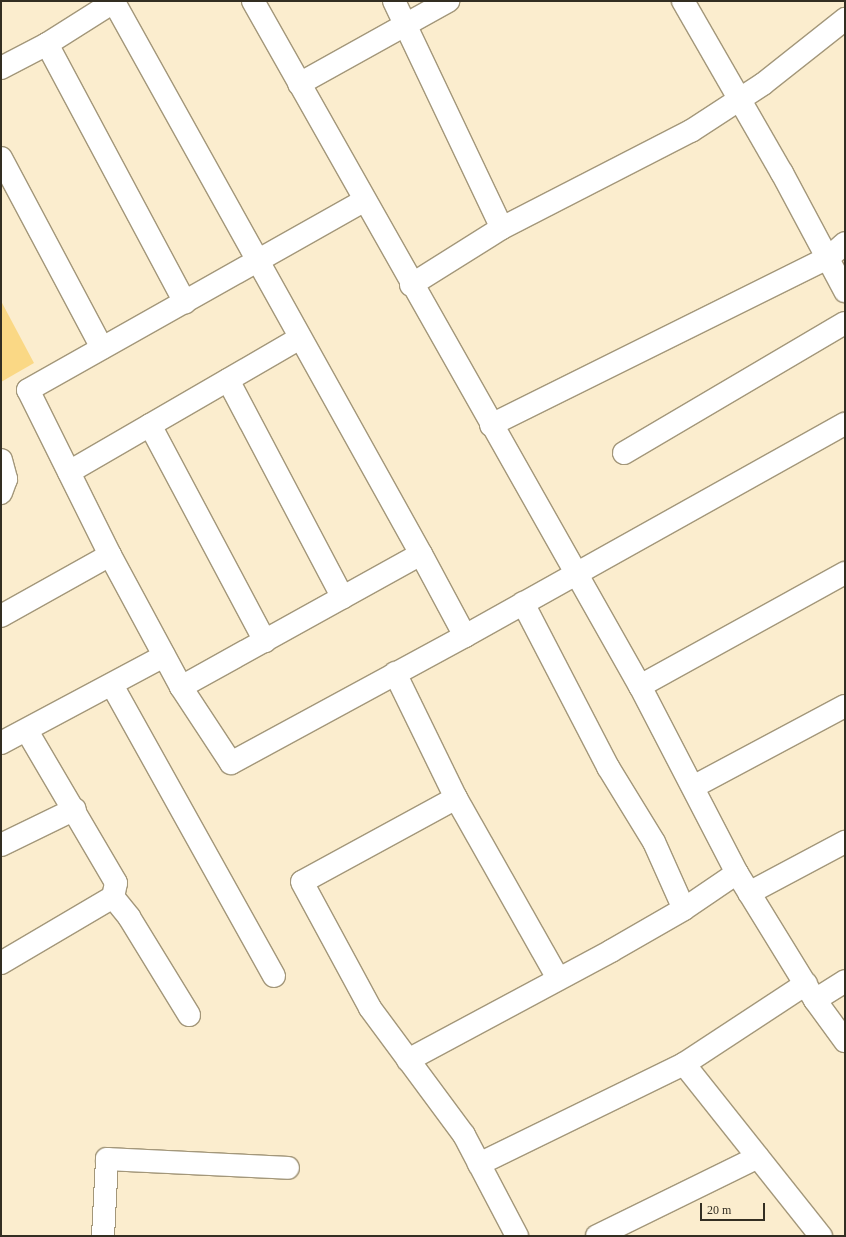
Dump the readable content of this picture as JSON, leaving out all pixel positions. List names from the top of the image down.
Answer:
{
  "scale_bar": "20 m"
}
